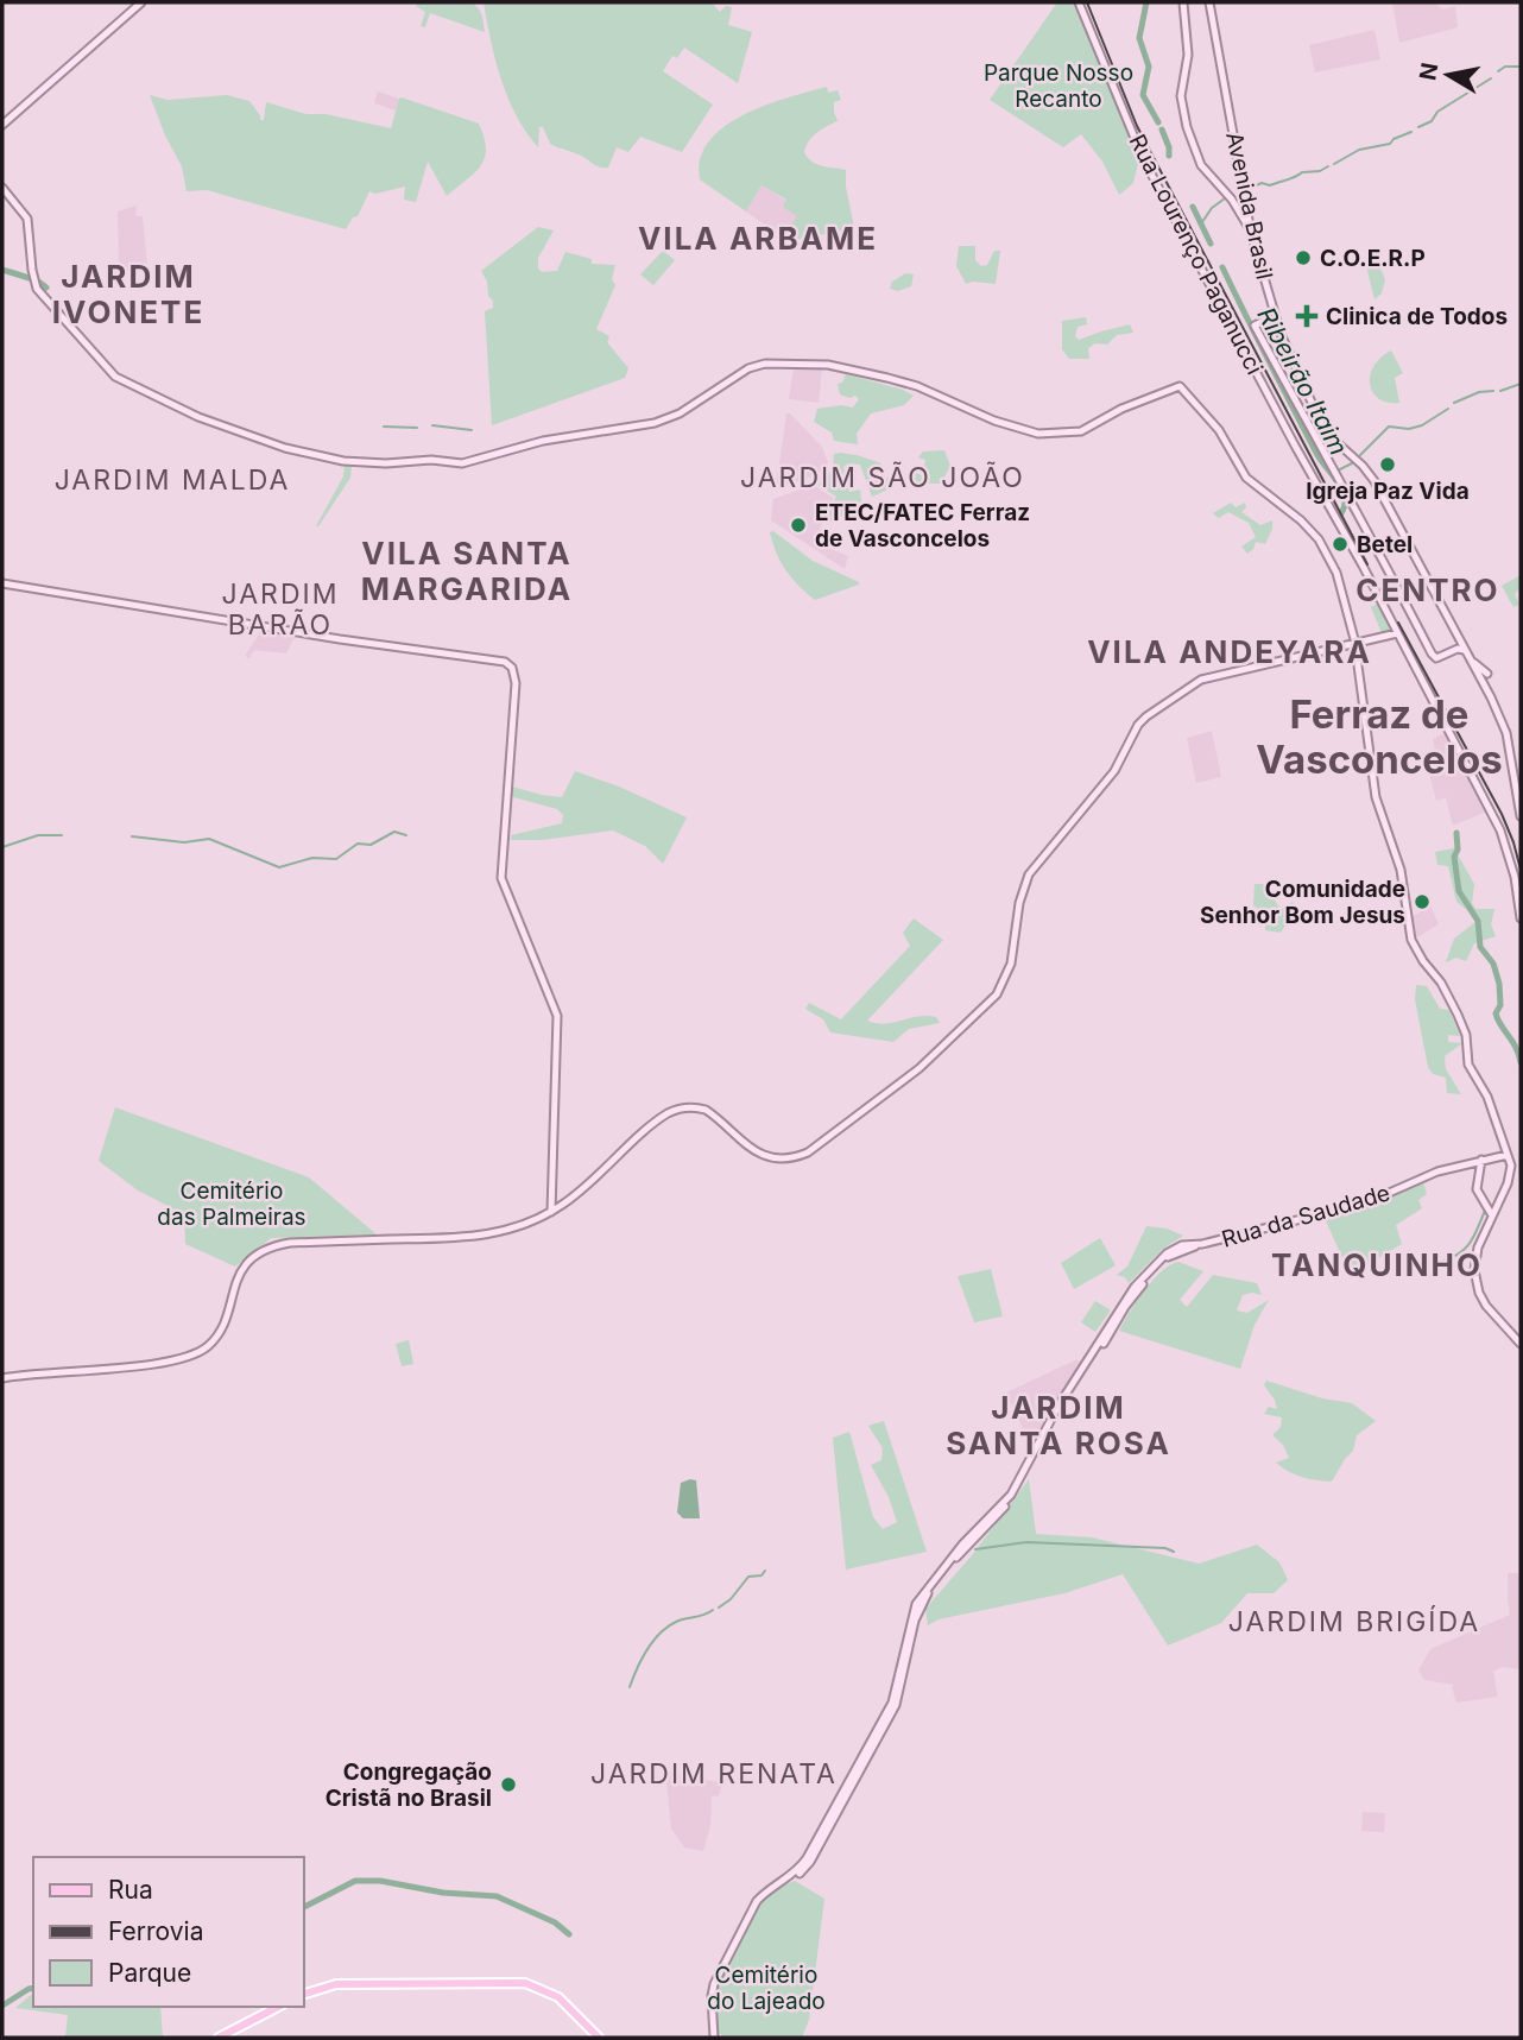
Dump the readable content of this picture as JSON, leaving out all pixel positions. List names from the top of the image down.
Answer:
{
  "streets": {
    "main road": ["Avenida Brasil", "Rua Lourenço Paganucci", "Rua da Saudade"]
  },
  "districts": [
    "VILA ARBAME",
    "JARDIM IVONETE",
    "JARDIM SÃO JOÃO",
    "JARDIM MALDA",
    "VILA SANTA MARGARIDA",
    "CENTRO",
    "JARDIM BARÃO",
    "VILA ANDEYARA",
    "Ferraz de Vasconcelos",
    "TANQUINHO",
    "JARDIM SANTA ROSA",
    "JARDIM BRIGÍDA",
    "JARDIM RENATA"
  ],
  "water": ["Ribeirão Itaim"],
  "parks": ["Parque Nosso Recanto", "Cemitério das Palmeiras", "Cemitério do Lajeado"],
  "places": {
    "other": [
      "C.O.E.R.P",
      "Igreja Paz Vida",
      "ETEC/FATEC Ferraz de Vasconcelos",
      "Betel",
      "Comunidade Senhor Bom Jesus",
      "Congregação Cristã no Brasil"
    ],
    "health": ["Clinica de Todos"]
  },
  "legend": ["Rua", "Ferrovia", "Parque"],
  "north": "left"
}
